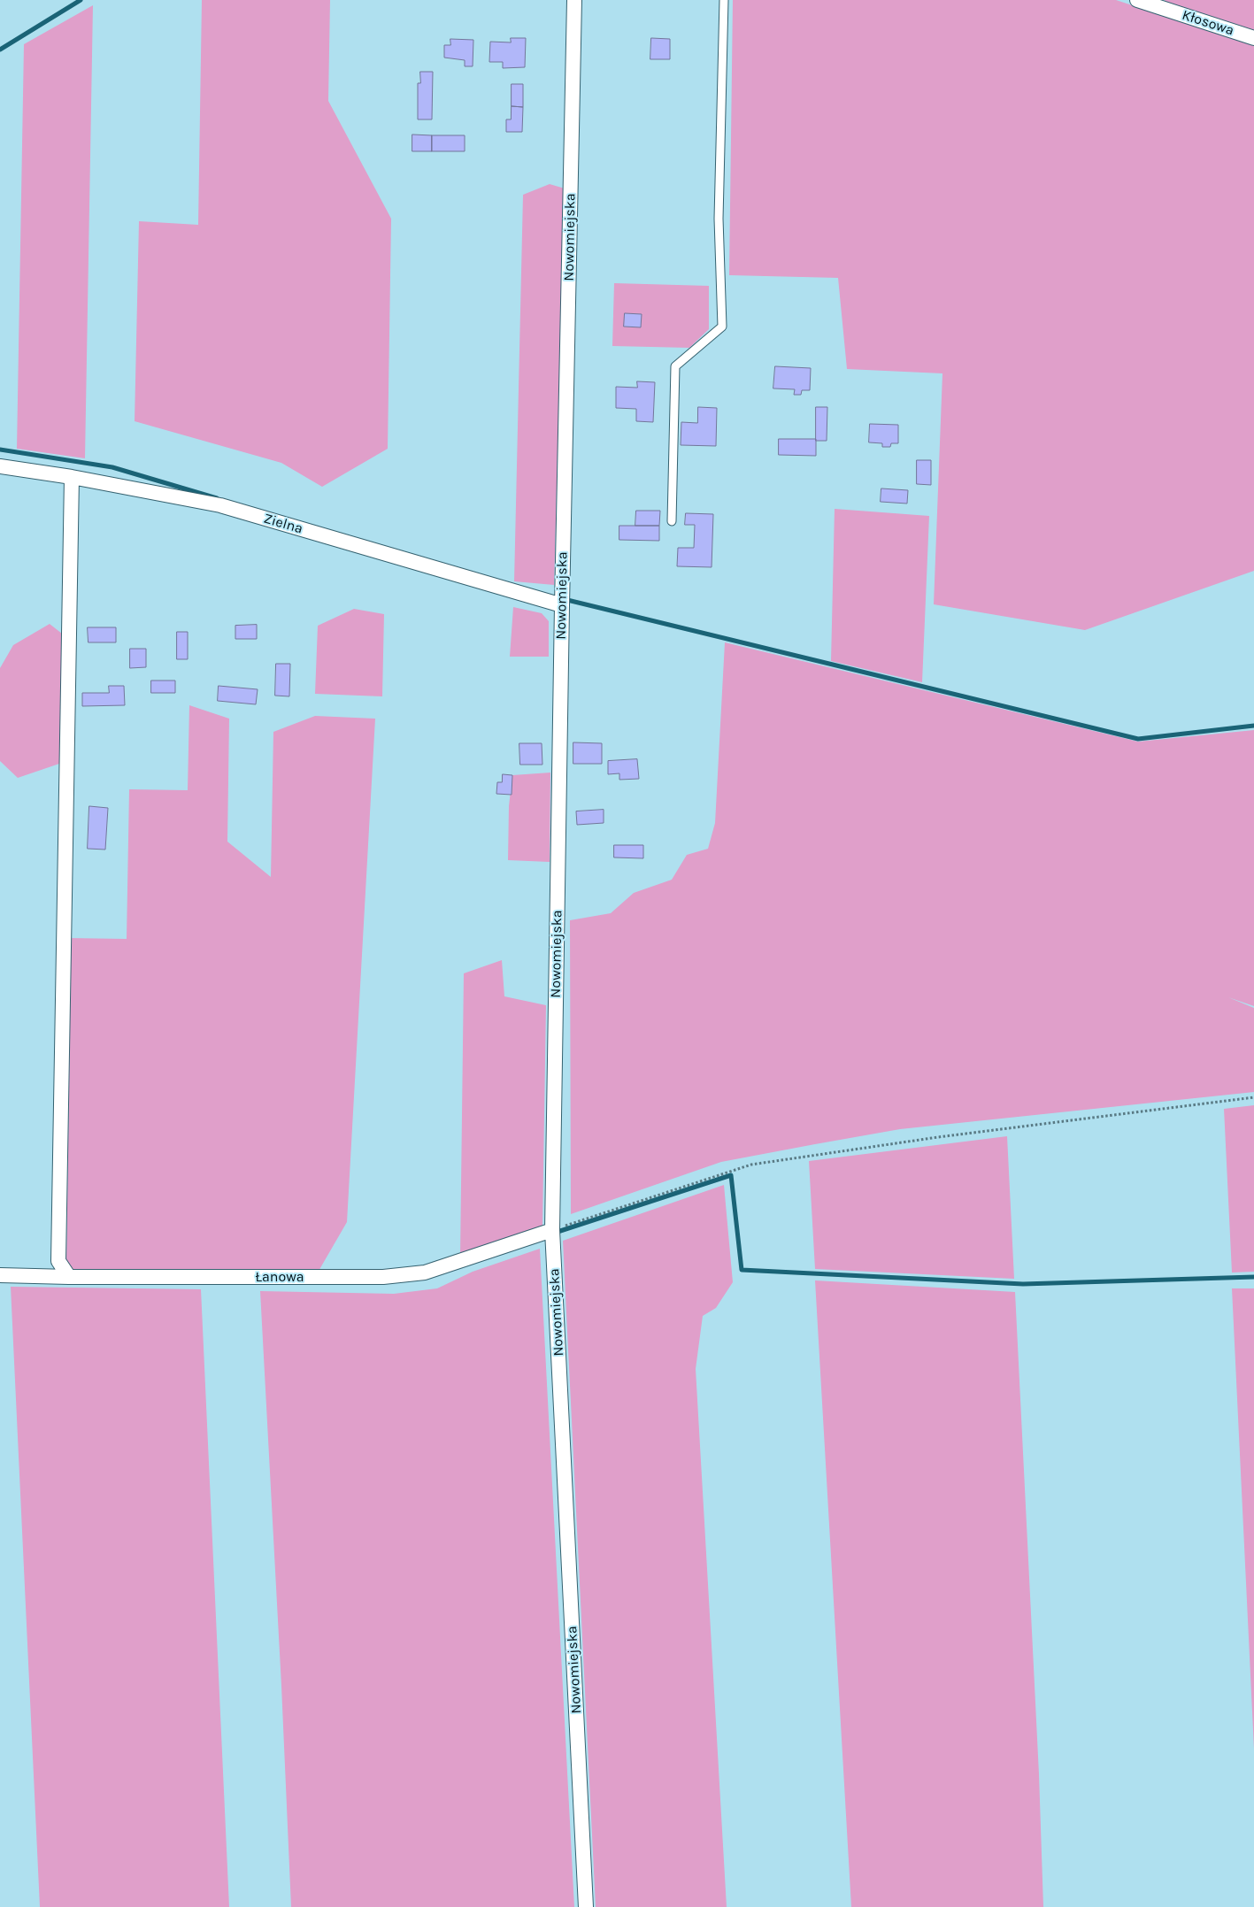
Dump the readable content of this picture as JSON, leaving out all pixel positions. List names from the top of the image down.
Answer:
{
  "streets": {
    "street": [
      "Kłosowa",
      "Nowomiejska",
      "Zielna",
      "Łanowa"
    ]
  },
  "crossings": [
    ["Nowomiejska", "Zielna"],
    ["Nowomiejska", "Łanowa"]
  ]
}
